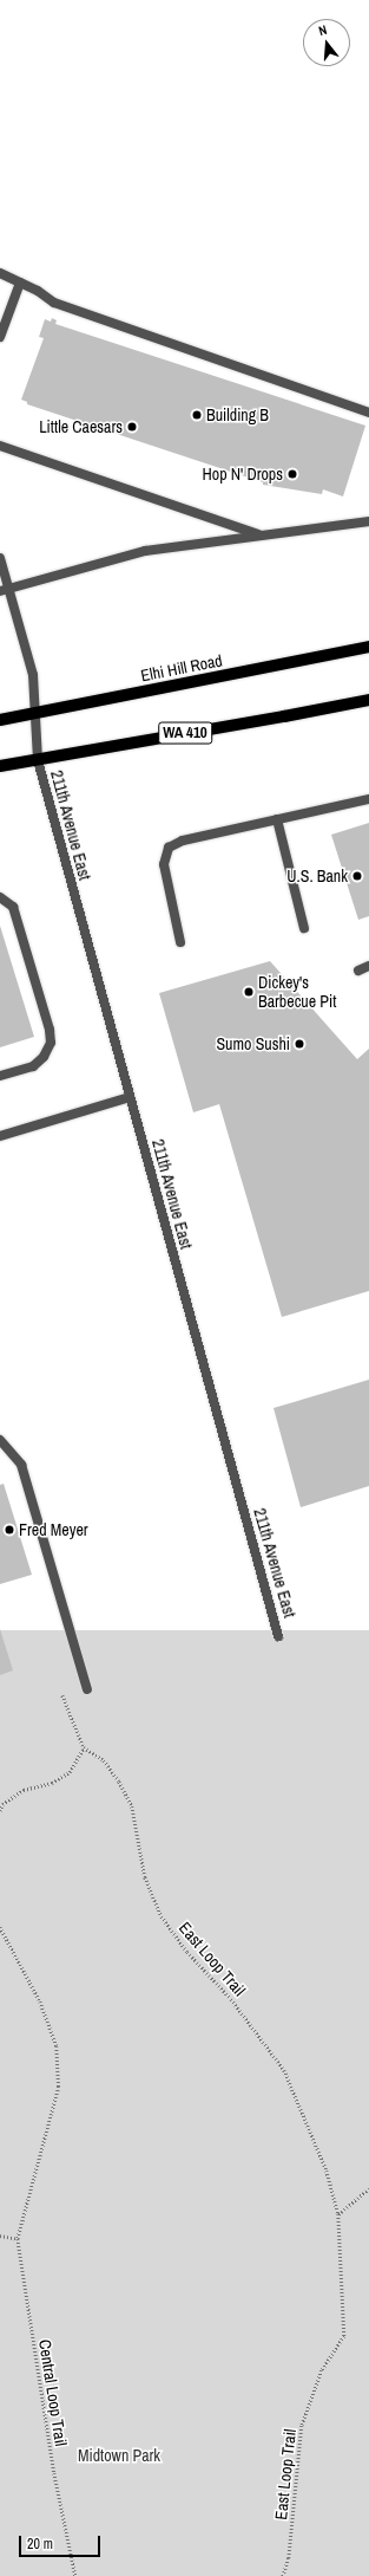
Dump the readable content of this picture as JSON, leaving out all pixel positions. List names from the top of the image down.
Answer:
{
  "streets": {
    "main road": ["Elhi Hill Road", "WA 410"],
    "street": ["211th Avenue East"],
    "path": ["East Loop Trail", "Central Loop Trail"]
  },
  "crossings": [
    ["Elhi Hill Road", "211th Avenue East"],
    ["WA 410", "211th Avenue East"]
  ],
  "parks": ["Midtown Park"],
  "places": [
    "Building B",
    "Little Caesars",
    "Hop N' Drops",
    "U.S. Bank",
    "Dickey's Barbecue Pit",
    "Sumo Sushi",
    "Fred Meyer"
  ],
  "scale_bar": "20 m",
  "north": "top"
}
